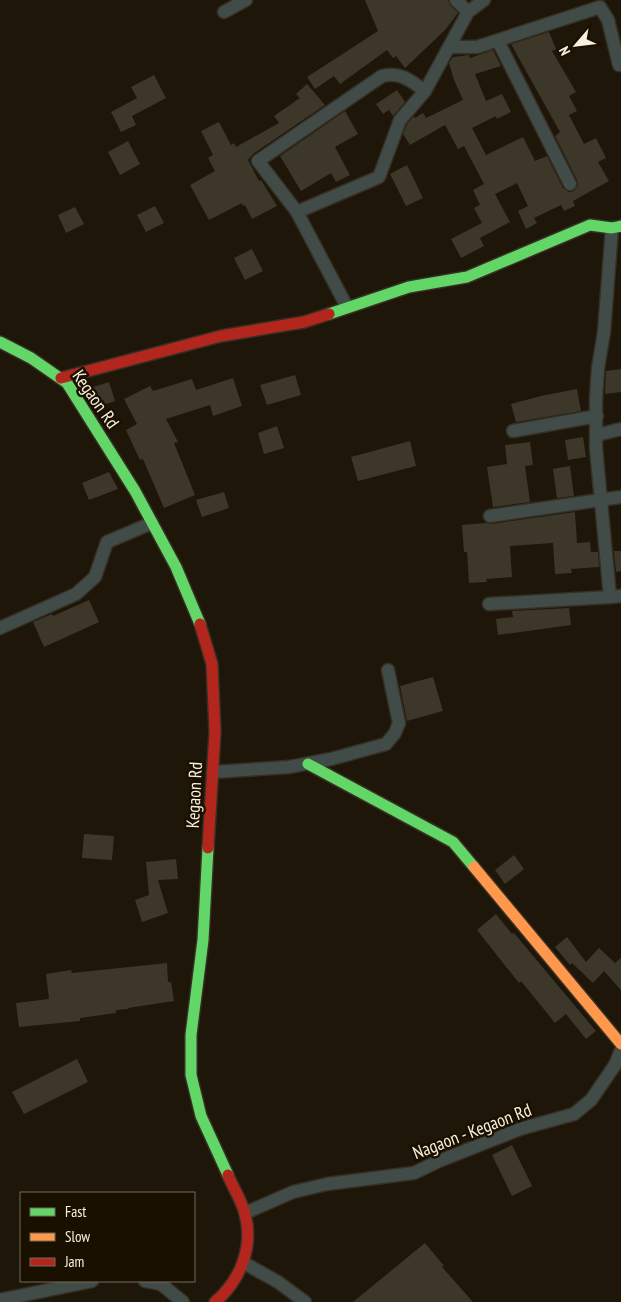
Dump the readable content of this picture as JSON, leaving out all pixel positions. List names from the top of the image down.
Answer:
{
  "streets": {
    "street": ["Kegaon Rd", "Nagaon - Kegaon Rd"]
  },
  "crossings": [
    ["Kegaon Rd", "Nagaon - Kegaon Rd"]
  ],
  "legend": ["Fast", "Slow", "Jam"],
  "north": "bottom left"
}
